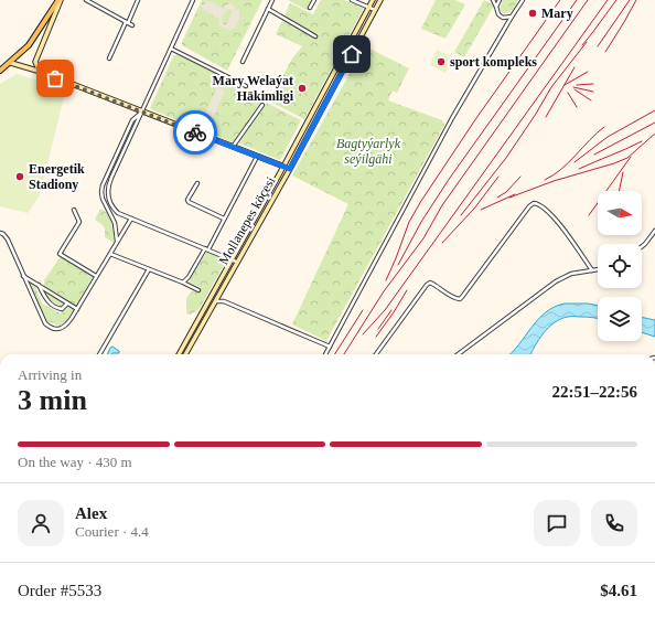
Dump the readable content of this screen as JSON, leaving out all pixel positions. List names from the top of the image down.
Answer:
{
  "streets": {
    "street": ["Mollanepes köçesi"]
  },
  "parks": ["Bagtyýarlyk seýilgähi"],
  "places": [
    "Mary",
    "sport kompleks",
    "Mary Welaýat Häkimligi",
    "Energetik Stadiony"
  ],
  "north": "right",
  "page": {
    "heading": ["3 min", "Arriving in", "22:51–22:56"],
    "panel": [
      "Alex",
      "Courier · 4.4",
      "Order #5533",
      "$4.61"
    ],
    "bar": "On the way · 430 m"
  }
}
